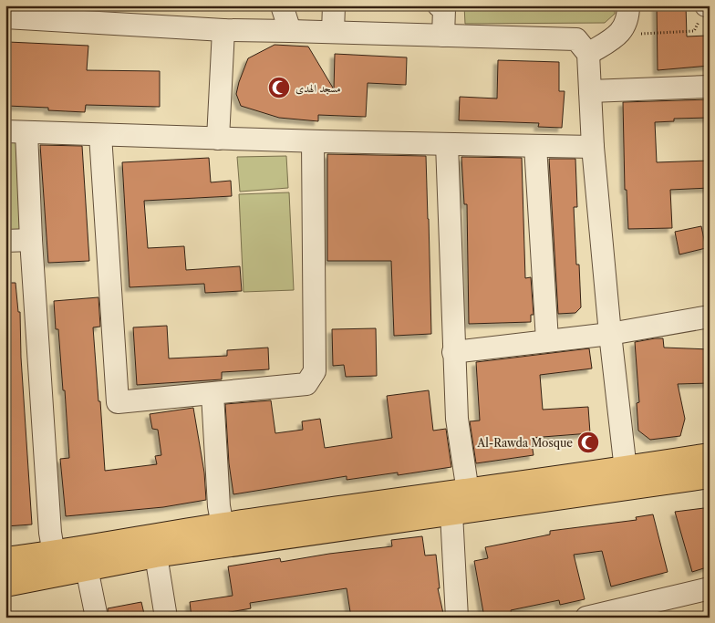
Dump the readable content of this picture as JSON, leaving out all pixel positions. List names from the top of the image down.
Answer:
{
  "places": {
    "mosque": ["مسجد الهدى", "Al-Rawda Mosque"]
  }
}
